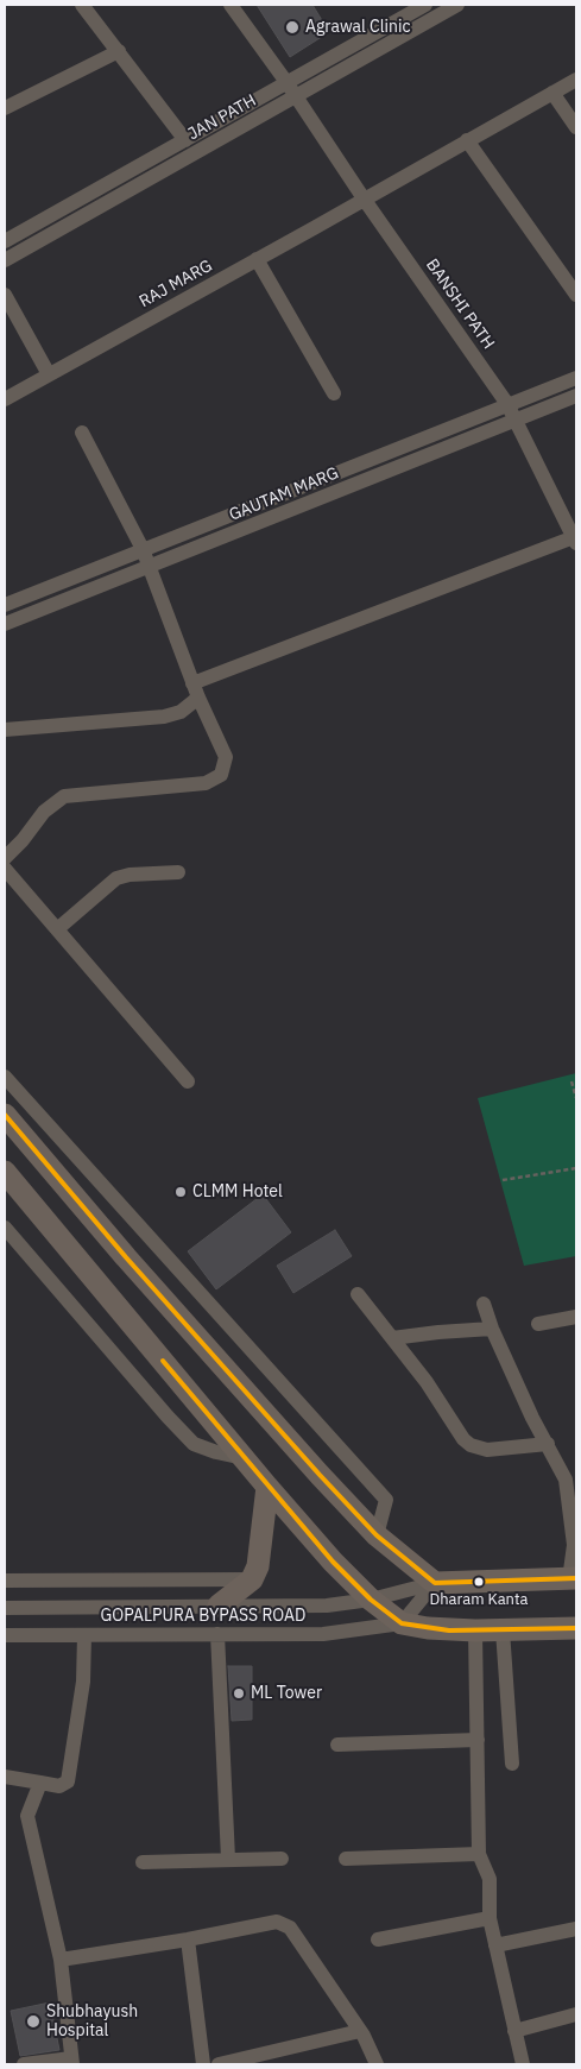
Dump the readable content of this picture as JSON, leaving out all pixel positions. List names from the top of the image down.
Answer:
{
  "streets": {
    "street": [
      "JAN PATH",
      "RAJ MARG",
      "BANSHI PATH",
      "GAUTAM MARG",
      "GOPALPURA BYPASS ROAD"
    ]
  },
  "crossings": [
    ["JAN PATH", "BANSHI PATH"],
    ["RAJ MARG", "BANSHI PATH"],
    ["BANSHI PATH", "GAUTAM MARG"]
  ],
  "places": [
    "Agrawal Clinic",
    "CLMM Hotel",
    "Dharam Kanta",
    "ML Tower",
    "Shubhayush Hospital"
  ]
}
